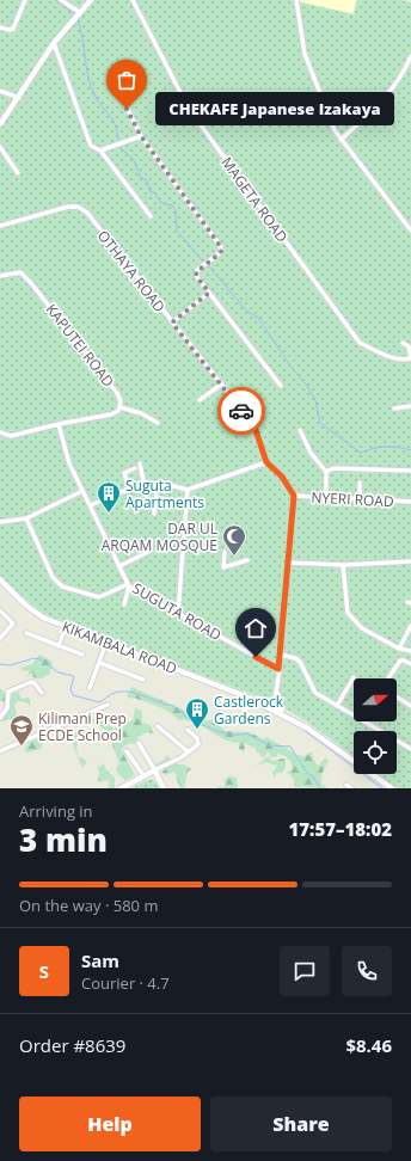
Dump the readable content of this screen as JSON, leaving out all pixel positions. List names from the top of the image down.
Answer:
{
  "streets": {
    "main road": ["KIKAMBALA ROAD"],
    "street": [
      "MAGETA ROAD",
      "OTHAYA ROAD",
      "KAPUTEI ROAD",
      "NYERI ROAD",
      "SUGUTA ROAD"
    ]
  },
  "crossings": [
    ["OTHAYA ROAD", "NYERI ROAD"]
  ],
  "places": {
    "other": ["CHEKAFE Japanese Izakaya"],
    "building": ["Suguta Apartments", "Castlerock Gardens"],
    "mosque": ["DAR UL ARQAM MOSQUE"],
    "school or university": ["Kilimani Prep ECDE School"]
  },
  "north": "right",
  "page": {
    "bubble": "CHEKAFE Japanese Izakaya",
    "heading": ["3 min", "Arriving in", "17:57–18:02"],
    "panel": [
      "Sam",
      "Courier · 4.7",
      "Order #8639",
      "$8.46"
    ],
    "bar": "On the way · 580 m",
    "round": "S",
    "buttons": ["Help", "Share"]
  }
}
